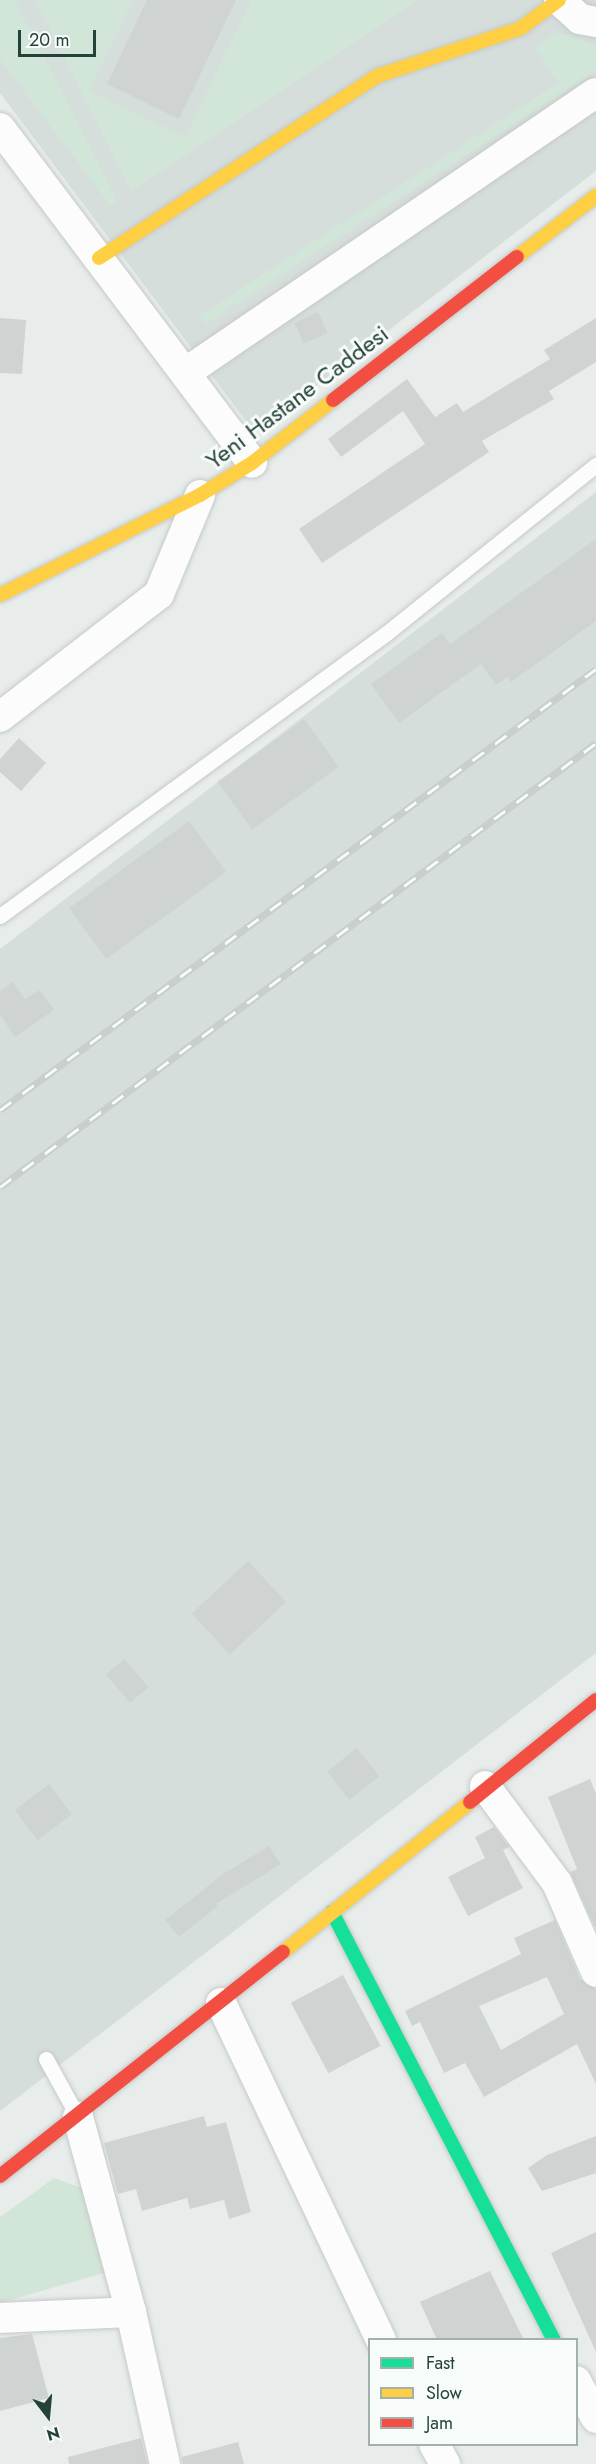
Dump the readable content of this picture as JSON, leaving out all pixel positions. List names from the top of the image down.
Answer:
{
  "streets": {
    "street": ["Yeni Hastane Caddesi"]
  },
  "legend": ["Fast", "Slow", "Jam"],
  "scale_bar": "20 m",
  "north": "bottom"
}
